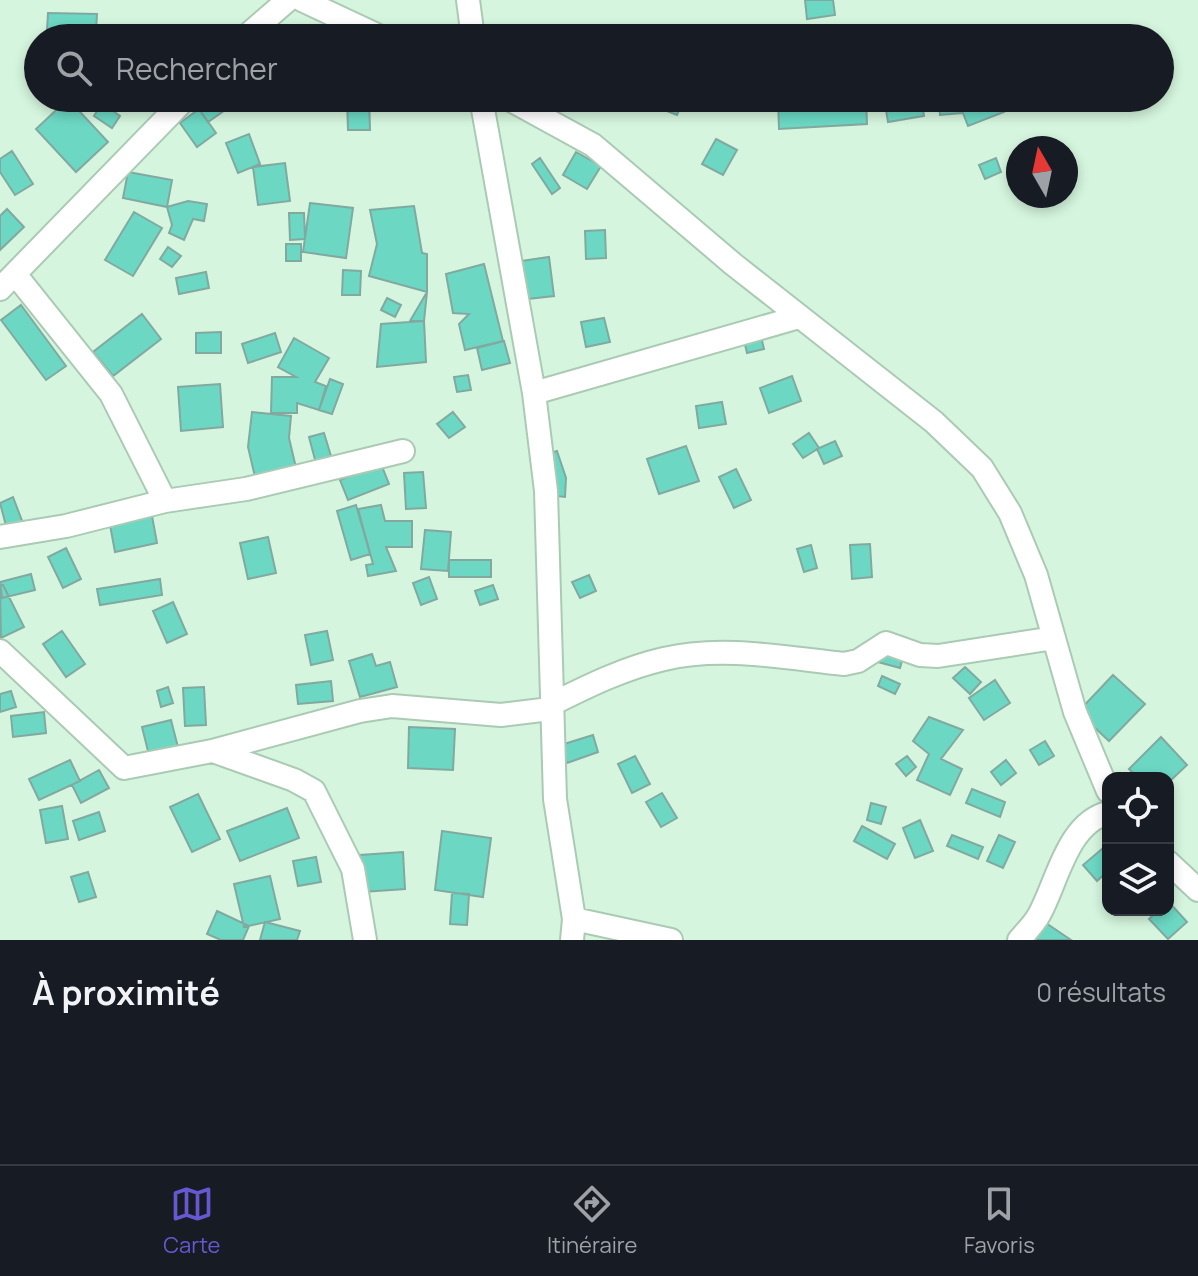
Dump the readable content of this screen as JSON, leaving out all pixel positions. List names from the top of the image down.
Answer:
{
  "north": "top",
  "page": {
    "search": "Rechercher",
    "heading": ["À proximité", "0 résultats"],
    "nav": ["Carte", "Itinéraire", "Favoris"]
  }
}
